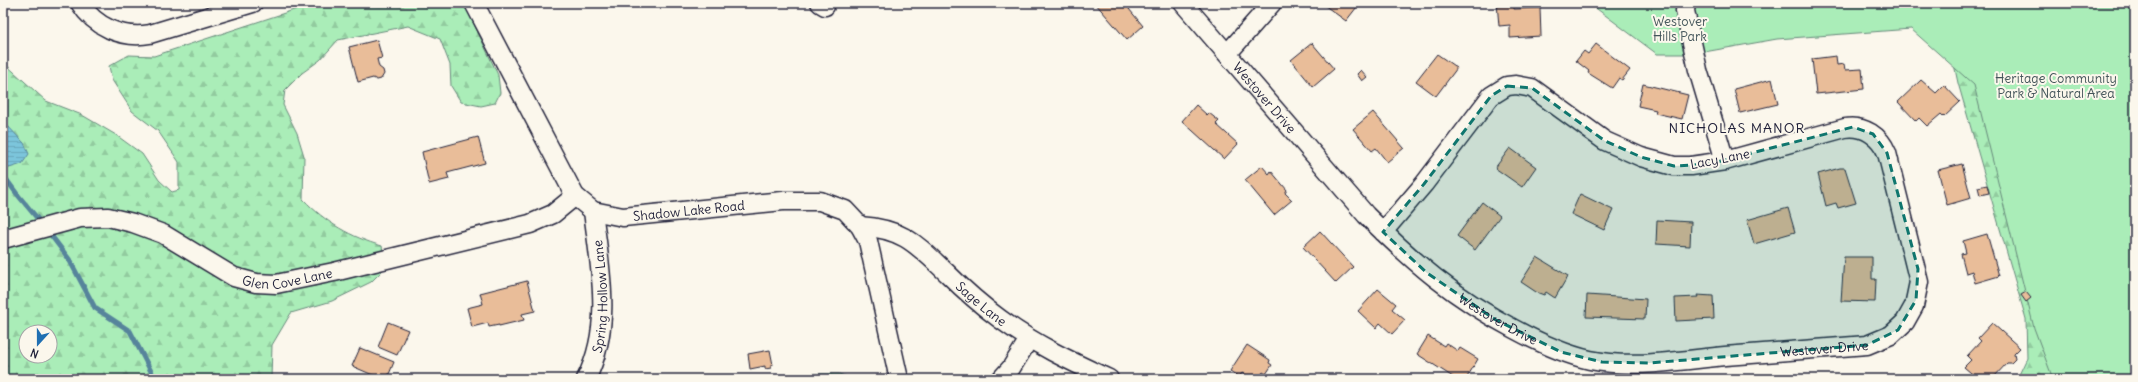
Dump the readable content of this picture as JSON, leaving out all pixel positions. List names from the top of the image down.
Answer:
{
  "streets": {
    "street": [
      "Westover Drive",
      "Lacy Lane",
      "Shadow Lake Road",
      "Glen Cove Lane",
      "Spring Hollow Lane",
      "Sage Lane"
    ]
  },
  "crossings": [
    ["Westover Drive", "Lacy Lane"],
    ["Shadow Lake Road", "Spring Hollow Lane"],
    ["Shadow Lake Road", "Sage Lane"]
  ],
  "districts": ["NICHOLAS MANOR"],
  "parks": ["Westover Hills Park", "Heritage Community Park & Natural Area"],
  "north": "bottom"
}
